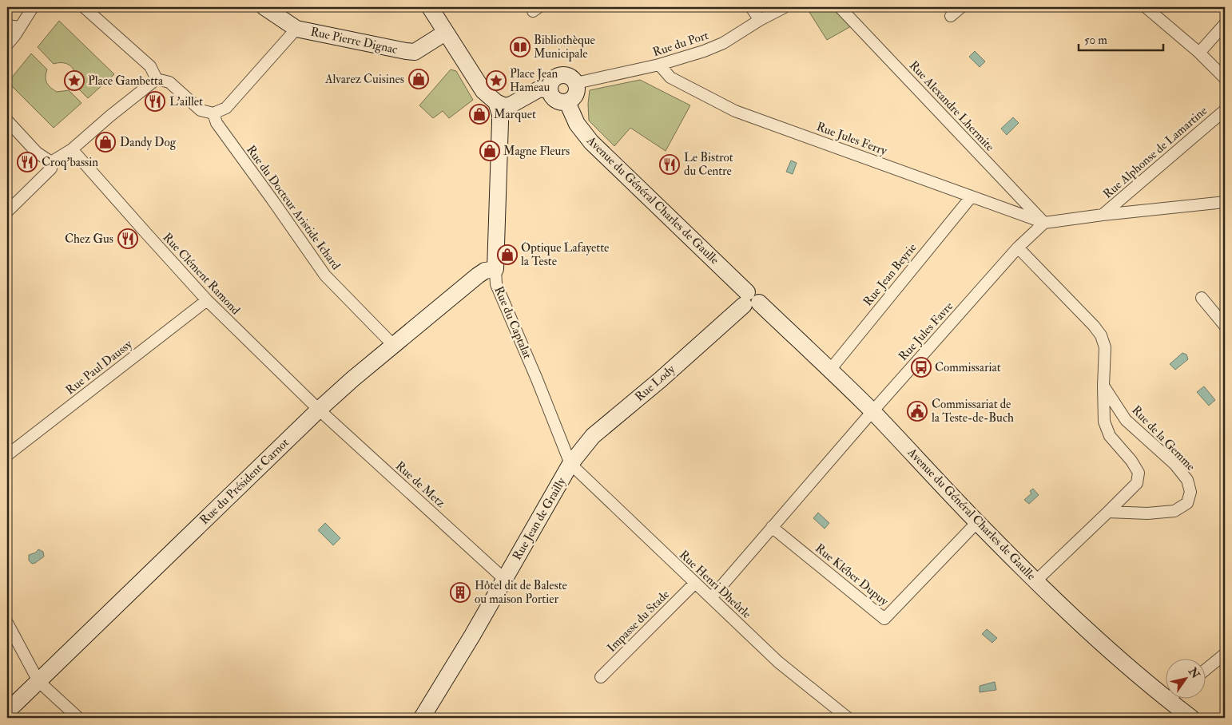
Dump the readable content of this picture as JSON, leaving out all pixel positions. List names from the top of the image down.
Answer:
{
  "streets": {
    "street": [
      "Rue Pierre Dignac",
      "Rue du Port",
      "Rue Alexandre Lhermite",
      "Rue Jules Ferry",
      "Rue Alphonse de Lamartine",
      "Avenue du Général Charles de Gaulle",
      "Rue du Docteur Aristide Ichard",
      "Rue Clément Ramond",
      "Rue Jean Beyrie",
      "Rue du Captalat",
      "Rue Jules Favre",
      "Rue Paul Daussy",
      "Rue Lody",
      "Rue de la Gemme",
      "Rue du Président Carnot",
      "Rue de Metz",
      "Rue Jean de Grailly",
      "Rue Kléber Dupuy",
      "Rue Henri Dheûrle",
      "Impasse du Stade"
    ]
  },
  "crossings": [
    ["Rue du Port", "Rue Jules Ferry"],
    ["Rue du Port", "Avenue du Général Charles de Gaulle"],
    ["Rue Alexandre Lhermite", "Rue Jules Ferry"],
    ["Rue Alexandre Lhermite", "Rue Jules Favre"],
    ["Rue Jules Ferry", "Rue Jean Beyrie"],
    ["Rue Jules Ferry", "Rue Jules Favre"],
    ["Avenue du Général Charles de Gaulle", "Rue Jean Beyrie"],
    ["Avenue du Général Charles de Gaulle", "Rue Jules Favre"],
    ["Avenue du Général Charles de Gaulle", "Rue Lody"],
    ["Avenue du Général Charles de Gaulle", "Rue Kléber Dupuy"],
    ["Rue du Docteur Aristide Ichard", "Rue du Président Carnot"],
    ["Rue Clément Ramond", "Rue Paul Daussy"],
    ["Rue Clément Ramond", "Rue du Président Carnot"],
    ["Rue Clément Ramond", "Rue de Metz"],
    ["Rue du Captalat", "Rue Lody"],
    ["Rue du Captalat", "Rue du Président Carnot"],
    ["Rue du Captalat", "Rue Jean de Grailly"],
    ["Rue du Captalat", "Rue Henri Dheûrle"],
    ["Rue Jules Favre", "Rue Kléber Dupuy"],
    ["Rue Jules Favre", "Rue Henri Dheûrle"],
    ["Rue Lody", "Rue Jean de Grailly"],
    ["Rue Lody", "Rue Henri Dheûrle"],
    ["Rue du Président Carnot", "Rue de Metz"],
    ["Rue de Metz", "Rue Jean de Grailly"],
    ["Rue Jean de Grailly", "Rue Henri Dheûrle"],
    ["Rue Henri Dheûrle", "Impasse du Stade"]
  ],
  "places": {
    "library": ["Bibliothèque Municipale"],
    "shop": [
      "Alvarez Cuisines",
      "Marquet",
      "Dandy Dog",
      "Magne Fleurs",
      "Optique Lafayette la Teste"
    ],
    "place": ["Place Gambetta", "Place Jean Hameau"],
    "restaurant": [
      "L'aillet",
      "Croq'bassin",
      "Le Bistrot du Centre",
      "Chez Gus"
    ],
    "bus stop": ["Commissariat"],
    "public building": ["Commissariat de la Teste-de-Buch"],
    "building": ["Hôtel dit de Baleste ou maison Portier"]
  },
  "scale_bar": "50 m",
  "north": "top right"
}
